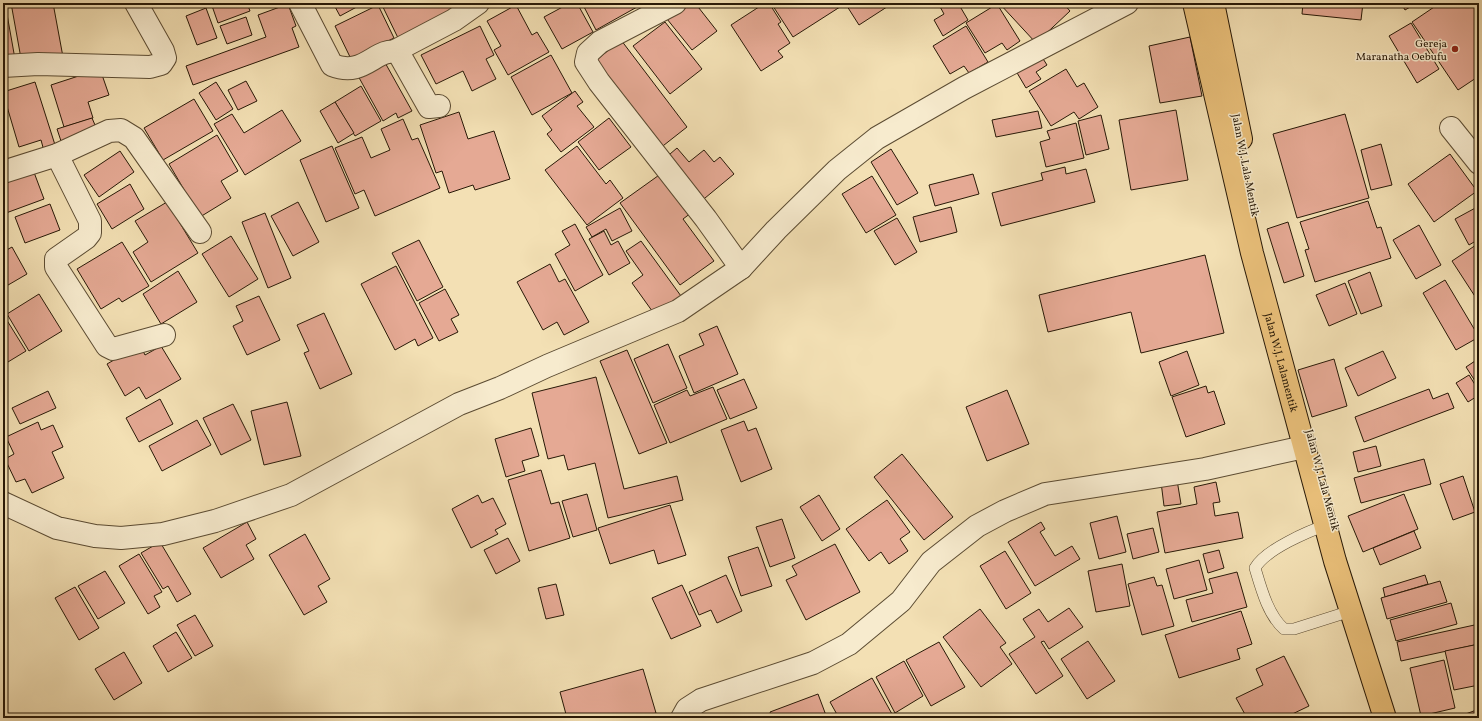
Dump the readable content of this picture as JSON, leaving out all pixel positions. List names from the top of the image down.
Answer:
{
  "streets": {
    "main road": ["Jalan W.J. Lala Mentik", "Jalan W.J. Lalamentik"]
  },
  "crossings": [
    ["Jalan W.J. Lala Mentik", "Jalan W.J. Lalamentik"]
  ],
  "places": ["Gereja Maranatha Oebufu"]
}
